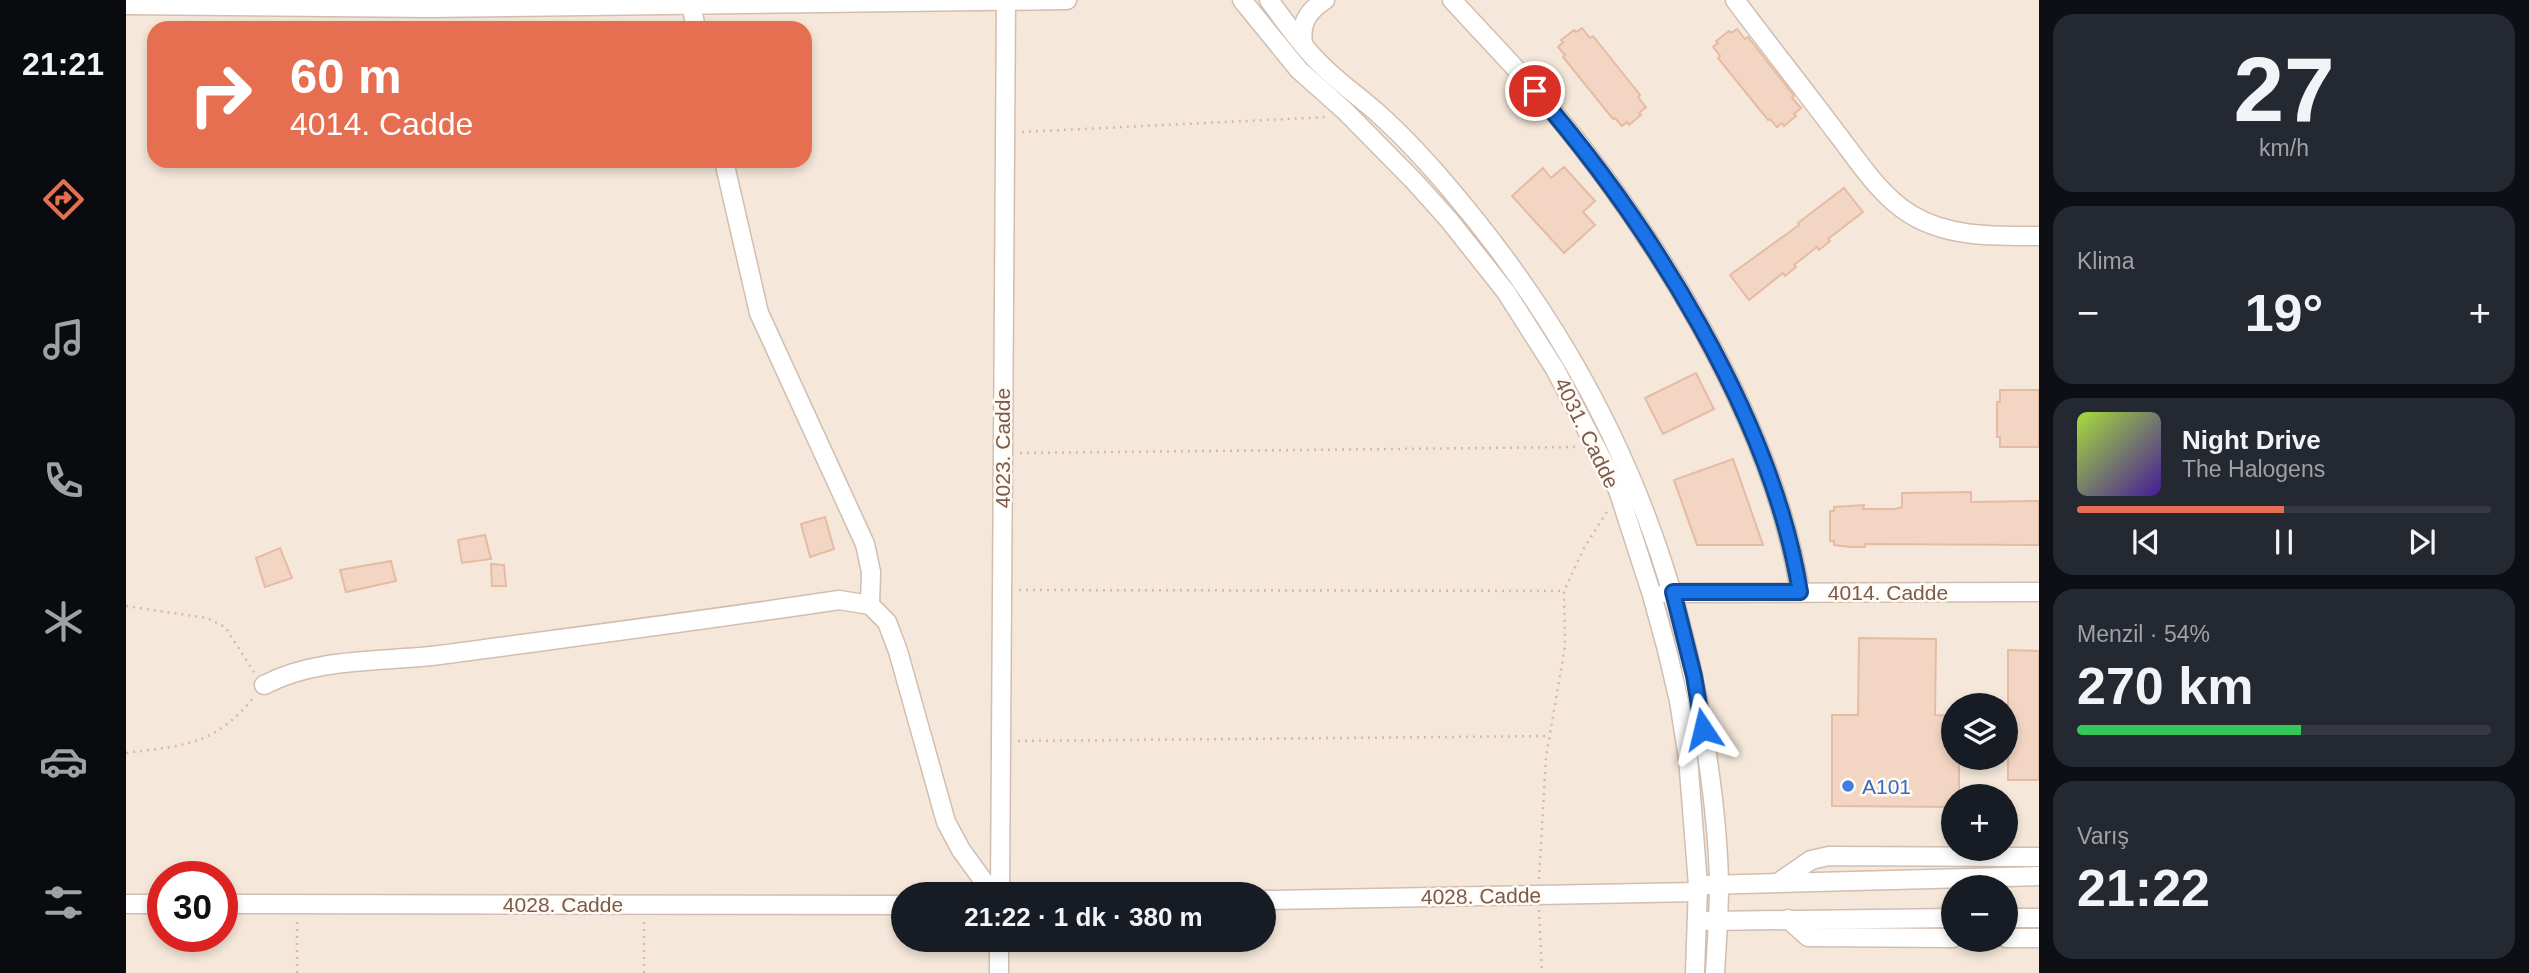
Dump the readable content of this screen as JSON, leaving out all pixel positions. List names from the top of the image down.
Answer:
{
  "streets": {
    "street": [
      "4031. Cadde",
      "4023. Cadde",
      "4014. Cadde",
      "4028. Cadde"
    ]
  },
  "crossings": [
    ["4031. Cadde", "4014. Cadde"],
    ["4031. Cadde", "4028. Cadde"]
  ],
  "places": ["A101"],
  "page": {
    "tabs": "21:21",
    "tile": [
      ["27", "km/h"],
      "Klima",
      ["Menzil · 54%", "270 km"],
      ["Varış", "21:22"]
    ],
    "turn": ["60 m", "4014. Cadde"],
    "heat": ["−", "19°", "+"],
    "song": ["Night Drive", "The Halogens"],
    "map_buttons": ["+", "−"],
    "limit": "30",
    "trip": "21:22 · 1 dk · 380 m"
  }
}
